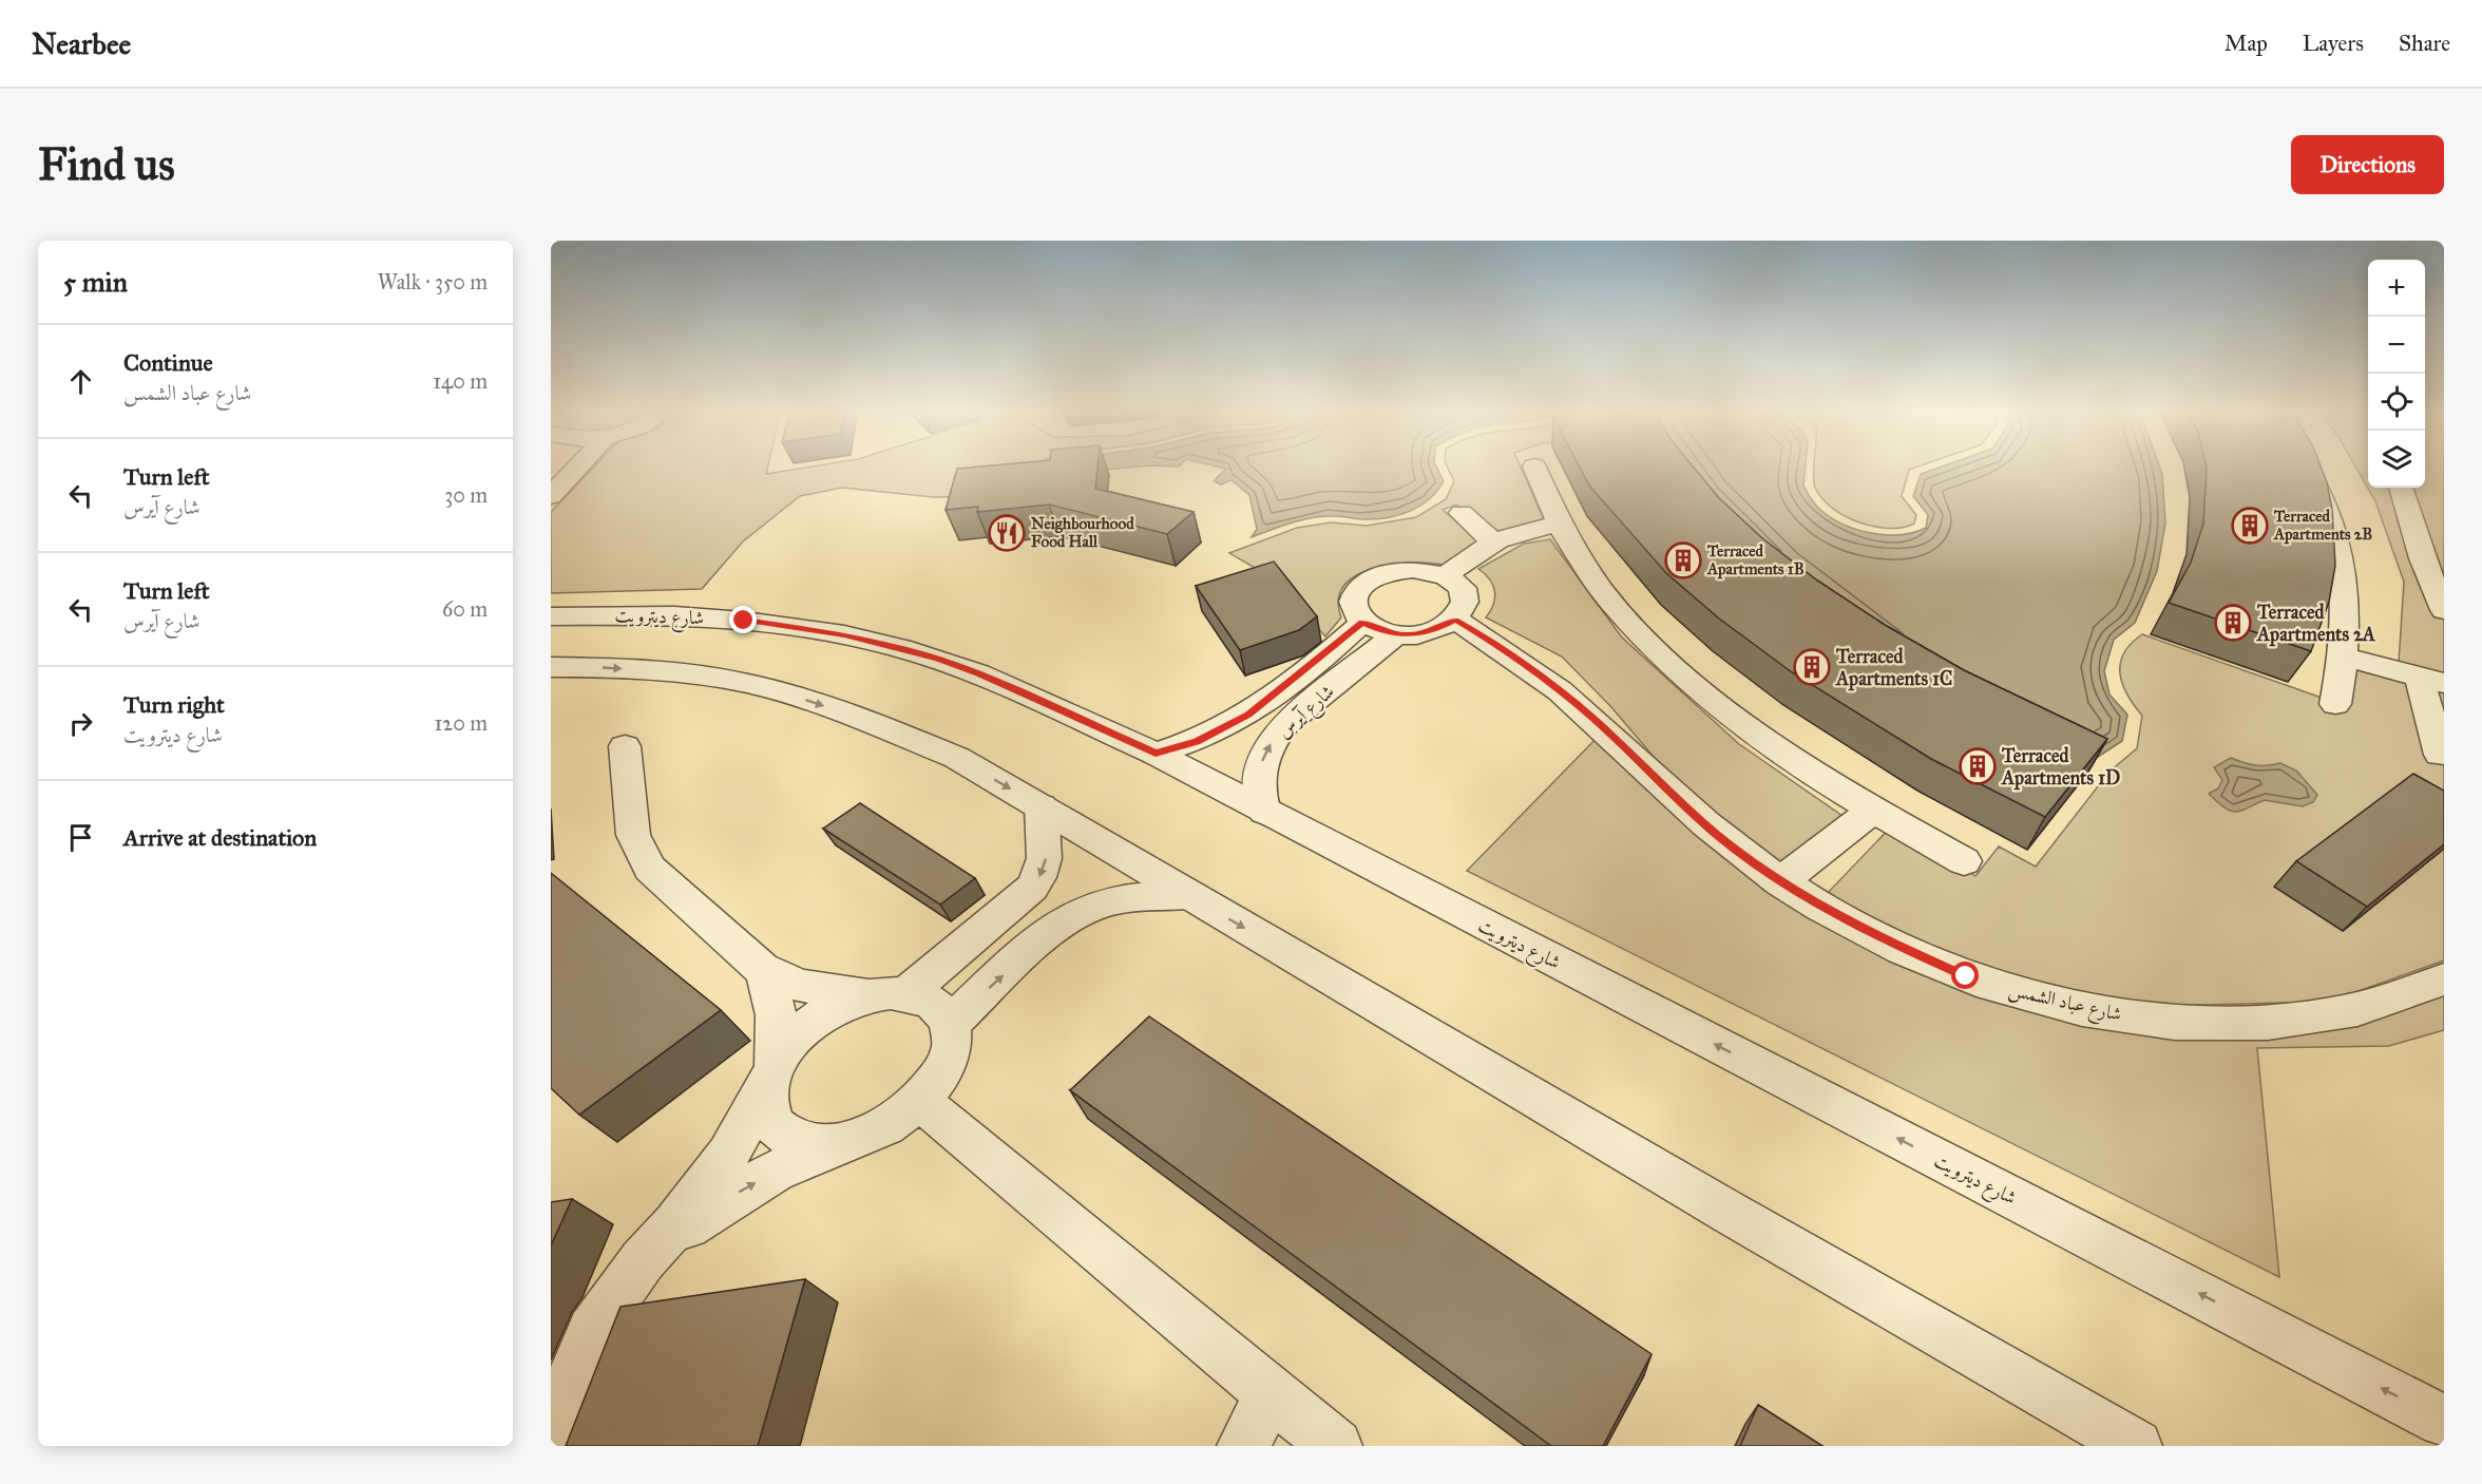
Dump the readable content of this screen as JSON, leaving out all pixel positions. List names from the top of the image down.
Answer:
{
  "streets": {
    "street": ["شارع ديترويت", "شارع آيرس", "شارع عباد الشمس"]
  },
  "crossings": [
    ["شارع ديترويت", "شارع آيرس"],
    ["شارع آيرس", "شارع عباد الشمس"]
  ],
  "places": {
    "building": [
      "Terraced Apartments 2B",
      "Terraced Apartments 1B",
      "Terraced Apartments 2A",
      "Terraced Apartments 1C",
      "Terraced Apartments 1D"
    ],
    "restaurant": ["Neighbourhood Food Hall"]
  },
  "page": {
    "header": "Nearbee",
    "nav": ["Map", "Layers", "Share"],
    "buttons": "Directions",
    "title": "Find us",
    "heading": ["5 min", "Walk · 350 m"],
    "map_buttons": ["+", "−"],
    "list": [
      ["Continue", "شارع عباد الشمس", "140 m"],
      ["Turn left", "شارع آيرس", "30 m"],
      ["Turn left", "شارع آيرس", "60 m"],
      ["Turn right", "شارع ديترويت", "120 m"],
      "Arrive at destination"
    ]
  }
}
